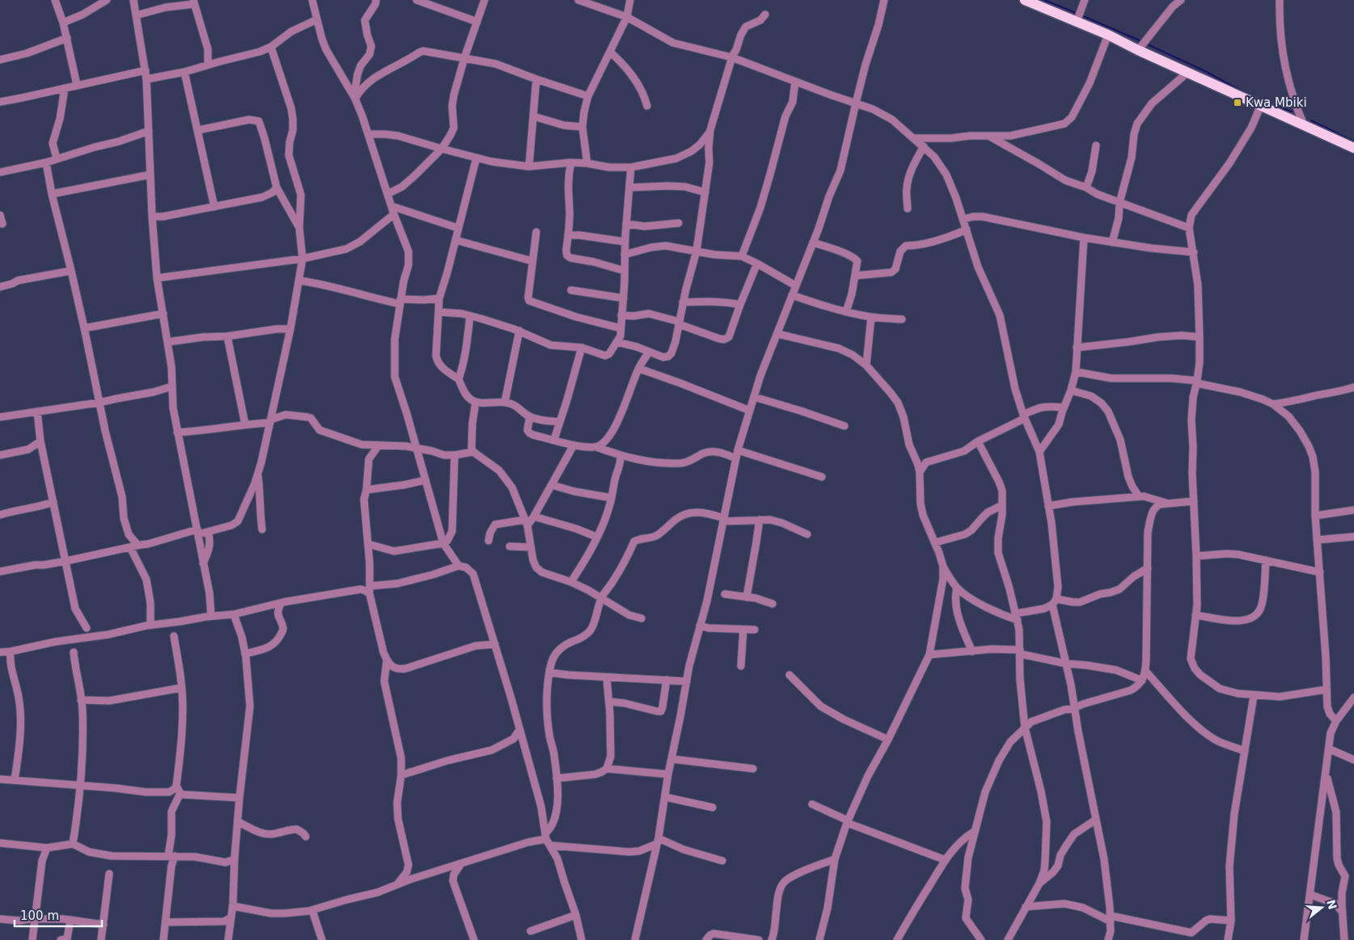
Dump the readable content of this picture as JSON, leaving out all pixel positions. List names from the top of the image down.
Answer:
{
  "places": {
    "transit": ["Kwa Mbiki"]
  },
  "scale_bar": "100 m",
  "north": "right"
}
